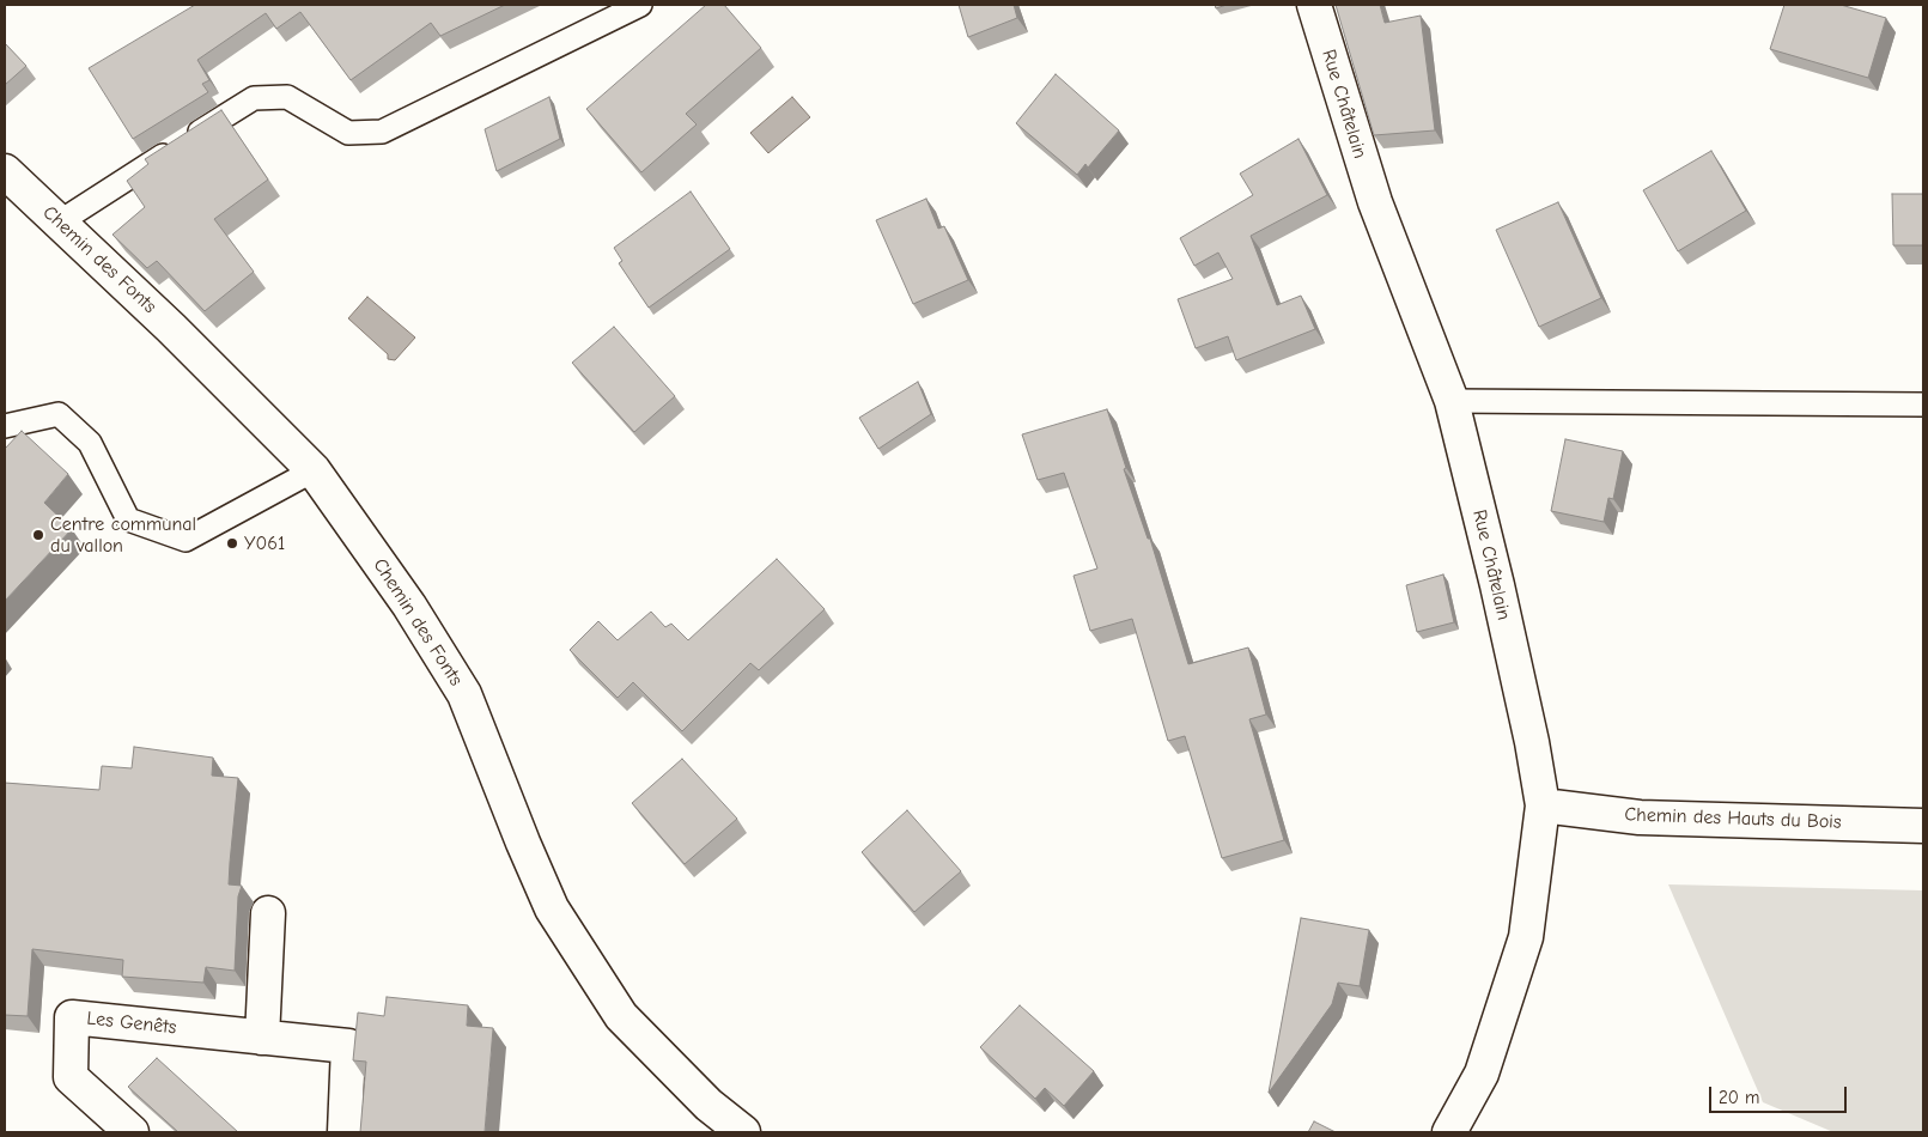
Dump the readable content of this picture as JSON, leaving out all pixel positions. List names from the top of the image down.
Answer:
{
  "streets": {
    "street": [
      "Rue Châtelain",
      "Chemin des Fonts",
      "Chemin des Hauts du Bois",
      "Les Genêts"
    ]
  },
  "crossings": [
    ["Rue Châtelain", "Chemin des Hauts du Bois"]
  ],
  "places": ["Centre communal du vallon", "Y061"],
  "scale_bar": "20 m"
}
